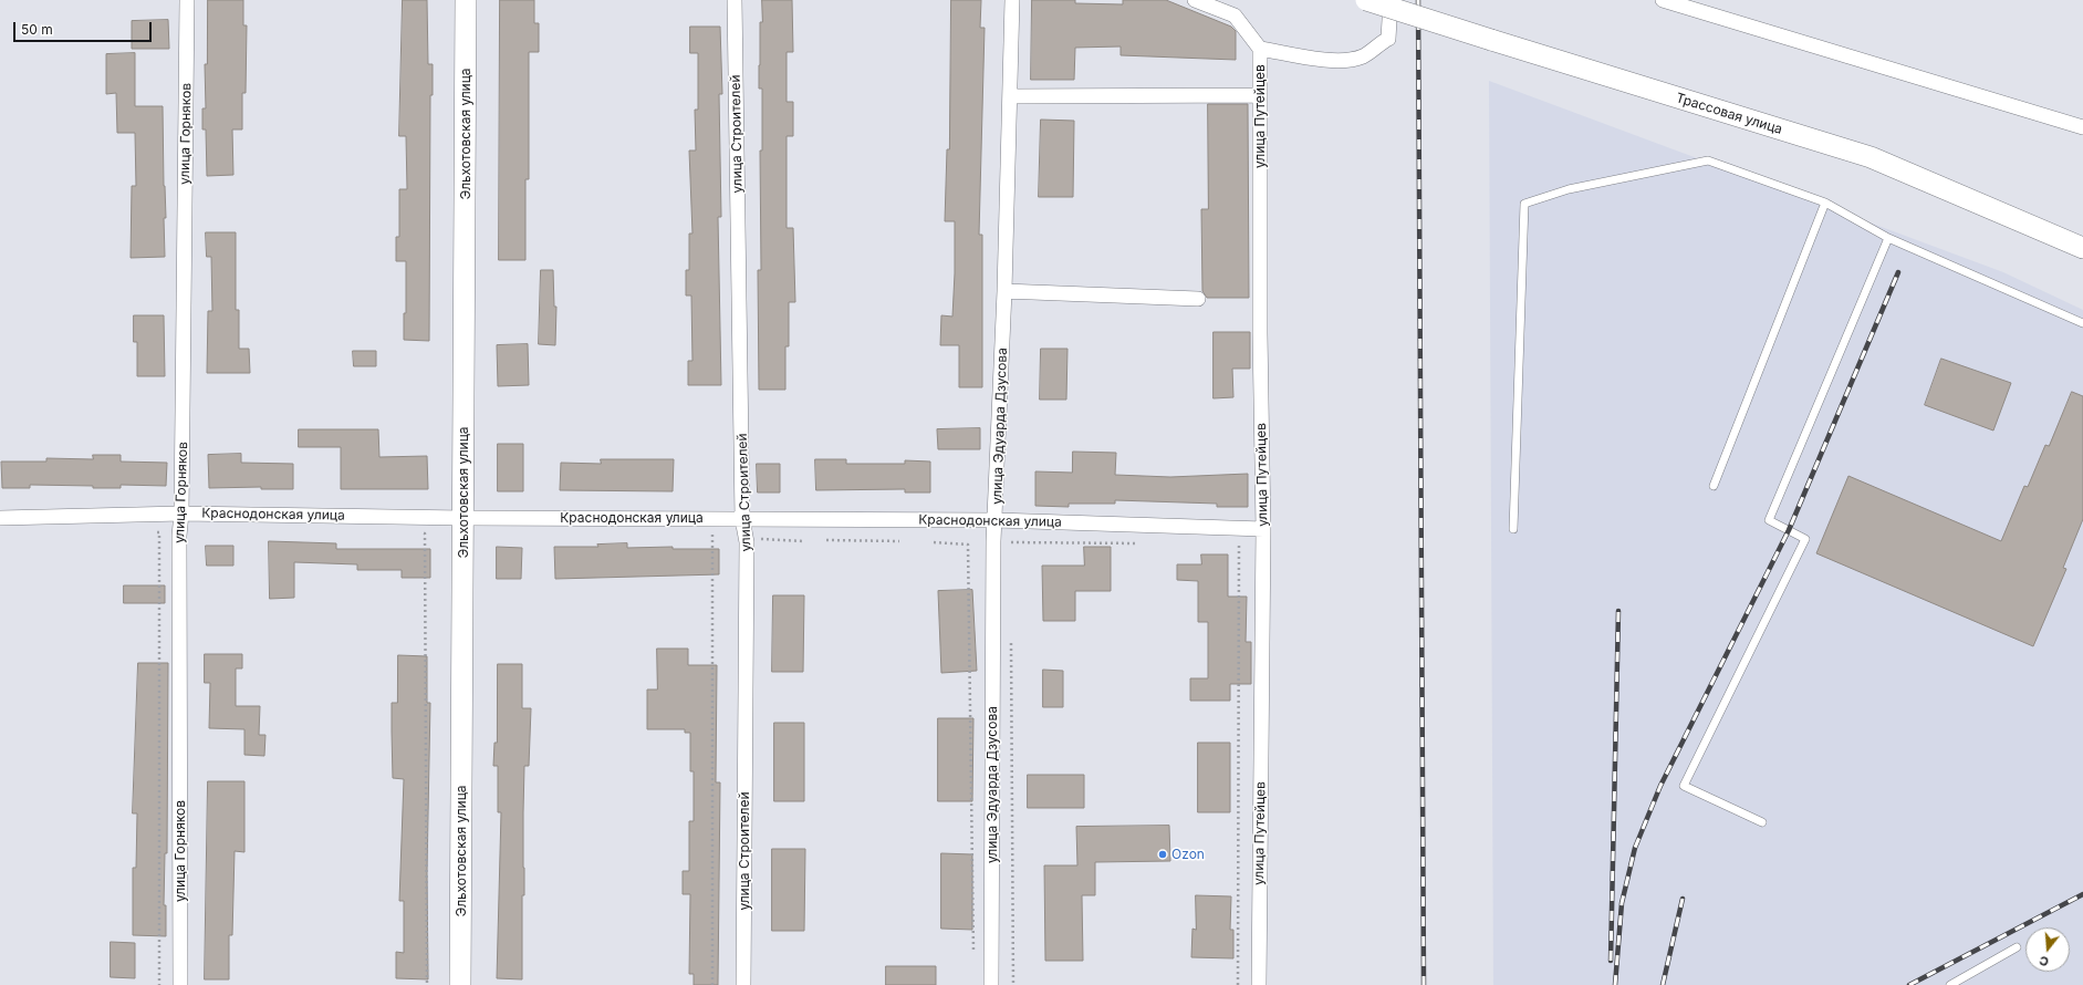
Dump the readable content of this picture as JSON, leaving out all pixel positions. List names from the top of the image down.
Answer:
{
  "streets": {
    "street": [
      "Трассовая улица",
      "улица Путейцев",
      "улица Горняков",
      "Эльхотовская улица",
      "улица Строителей",
      "улица Эдуарда Дзусова",
      "Краснодонская улица"
    ]
  },
  "crossings": [
    ["улица Путейцев", "Краснодонская улица"],
    ["улица Горняков", "Краснодонская улица"],
    ["Эльхотовская улица", "Краснодонская улица"],
    ["улица Строителей", "Краснодонская улица"],
    ["улица Эдуарда Дзусова", "Краснодонская улица"]
  ],
  "places": ["Ozon"],
  "scale_bar": "50 m",
  "north": "bottom"
}
